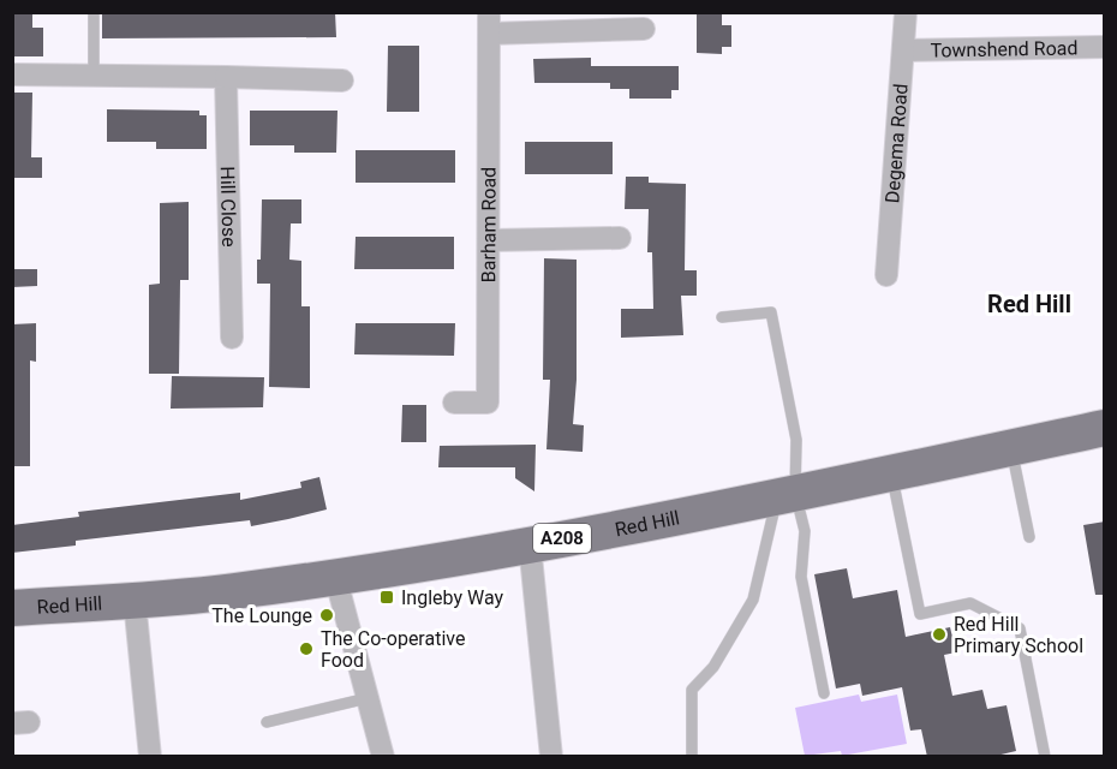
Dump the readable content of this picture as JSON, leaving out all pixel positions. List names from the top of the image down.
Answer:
{
  "streets": {
    "main road": ["Red Hill", "A208"],
    "street": [
      "Townshend Road",
      "Degema Road",
      "Hill Close",
      "Barham Road"
    ]
  },
  "crossings": [
    ["Townshend Road", "Degema Road"]
  ],
  "districts": ["Red Hill"],
  "places": {
    "transit": ["Ingleby Way"],
    "other": ["The Lounge", "Red Hill Primary School", "The Co-operative Food"]
  }
}
